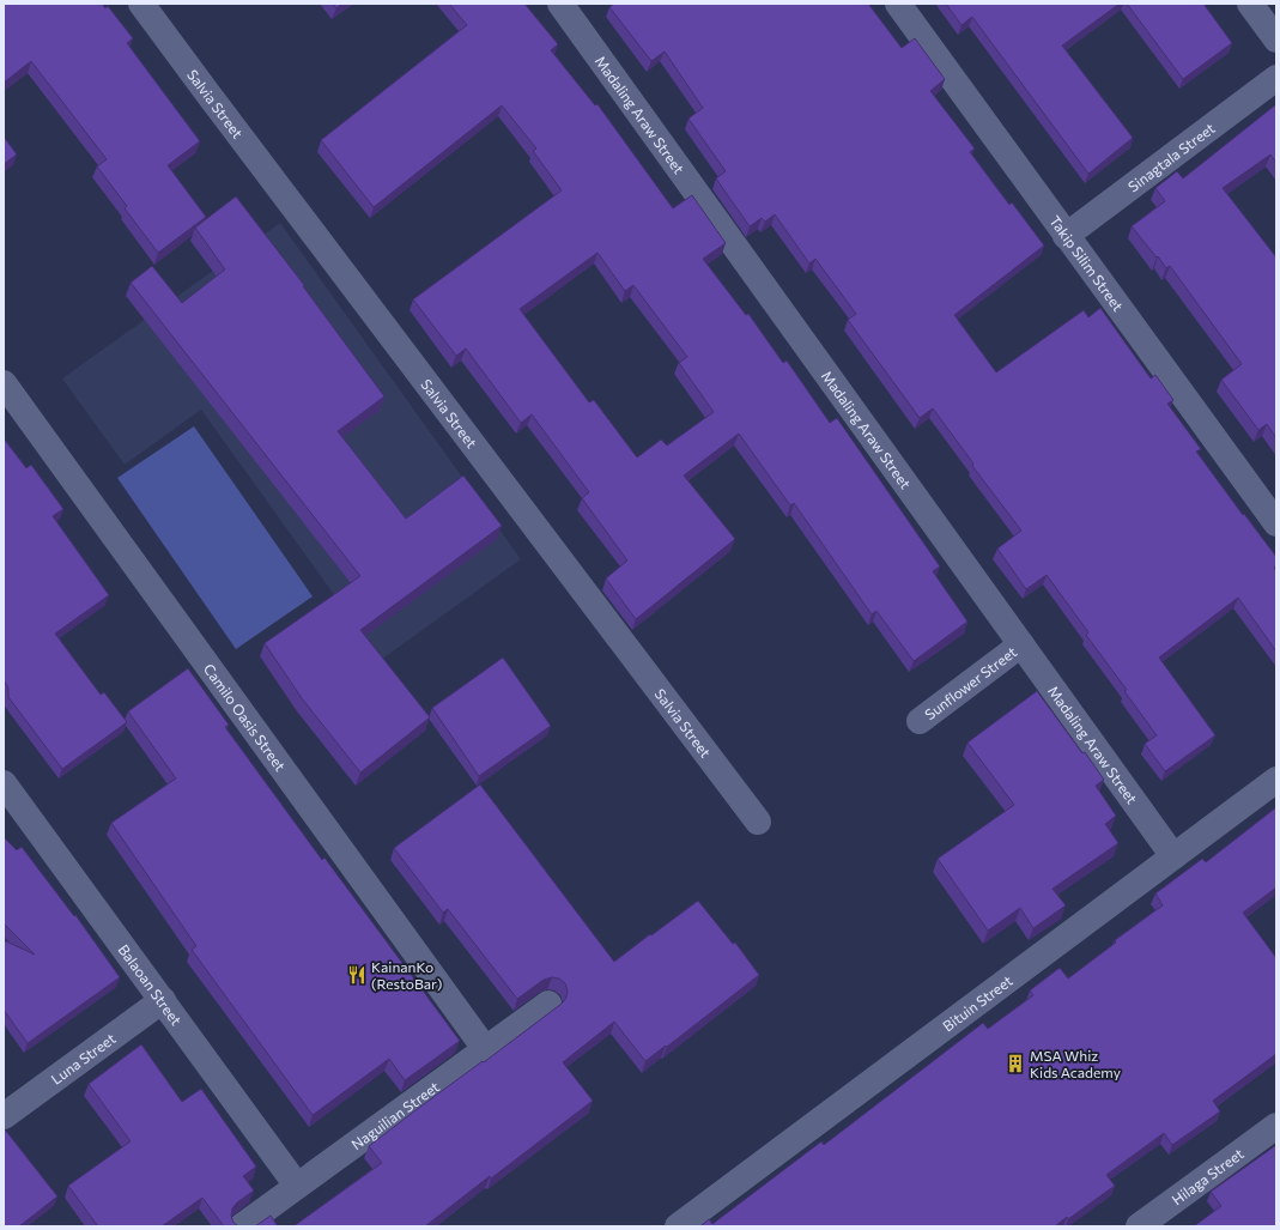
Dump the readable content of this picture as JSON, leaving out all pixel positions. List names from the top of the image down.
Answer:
{
  "streets": {
    "street": [
      "Salvia Street",
      "Madaling Araw Street",
      "Sinagtala Street",
      "Takip Silim Street",
      "Sunflower Street",
      "Camilo Oasis Street",
      "Balaoan Street",
      "Bituin Street",
      "Luna Street",
      "Naguilian Street",
      "Hilaga Street"
    ]
  },
  "crossings": [
    ["Madaling Araw Street", "Sunflower Street"],
    ["Madaling Araw Street", "Bituin Street"],
    ["Sinagtala Street", "Takip Silim Street"],
    ["Camilo Oasis Street", "Naguilian Street"],
    ["Balaoan Street", "Luna Street"],
    ["Balaoan Street", "Naguilian Street"]
  ],
  "places": {
    "restaurant": ["KainanKo (RestoBar)"],
    "building": ["MSA Whiz Kids Academy"]
  }
}
